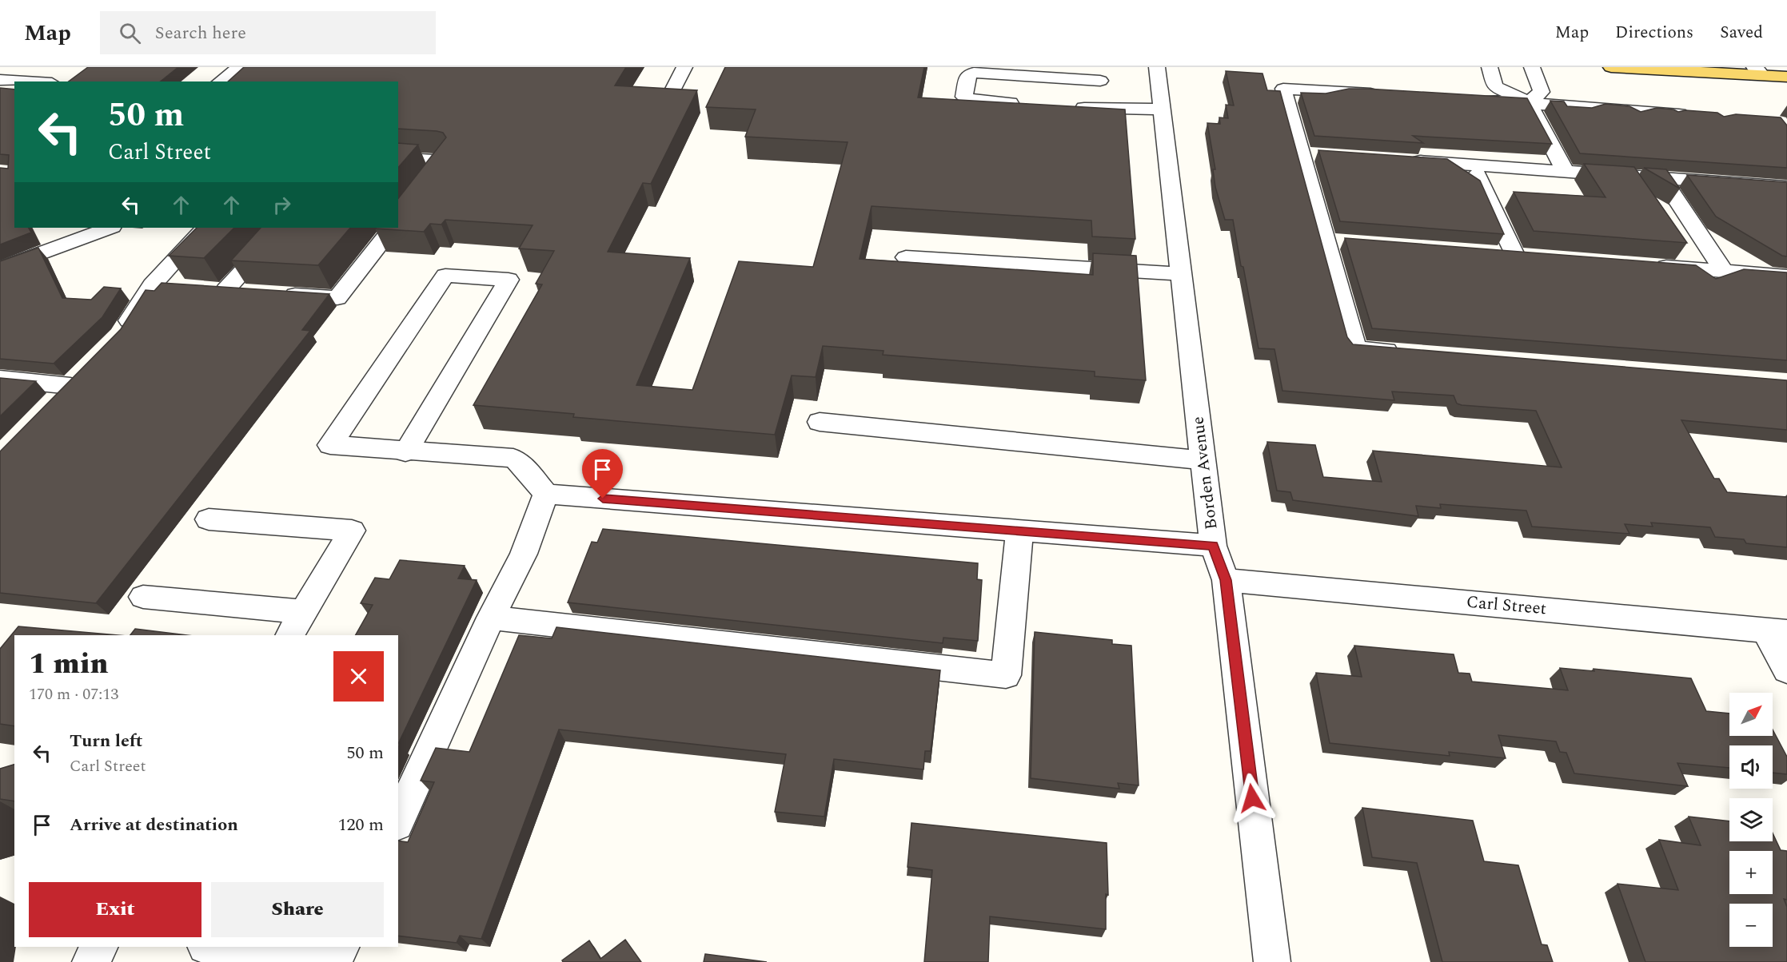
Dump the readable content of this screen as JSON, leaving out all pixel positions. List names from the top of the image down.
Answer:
{
  "streets": {
    "street": ["Borden Avenue", "Carl Street"]
  },
  "crossings": [
    ["Borden Avenue", "Carl Street"]
  ],
  "north": "top right",
  "page": {
    "header": "Map",
    "search": "Search here",
    "nav": ["Map", "Directions", "Saved"],
    "turn": ["50 m", "Carl Street"],
    "heading": ["1 min", "170 m · 07:13"],
    "map_buttons": ["+", "−"],
    "list": [
      {
        "name": "Turn left",
        "note": "Carl Street",
        "value": "50 m"
      },
      {
        "name": "Arrive at destination",
        "value": "120 m"
      }
    ],
    "buttons": ["Exit", "Share"]
  }
}
